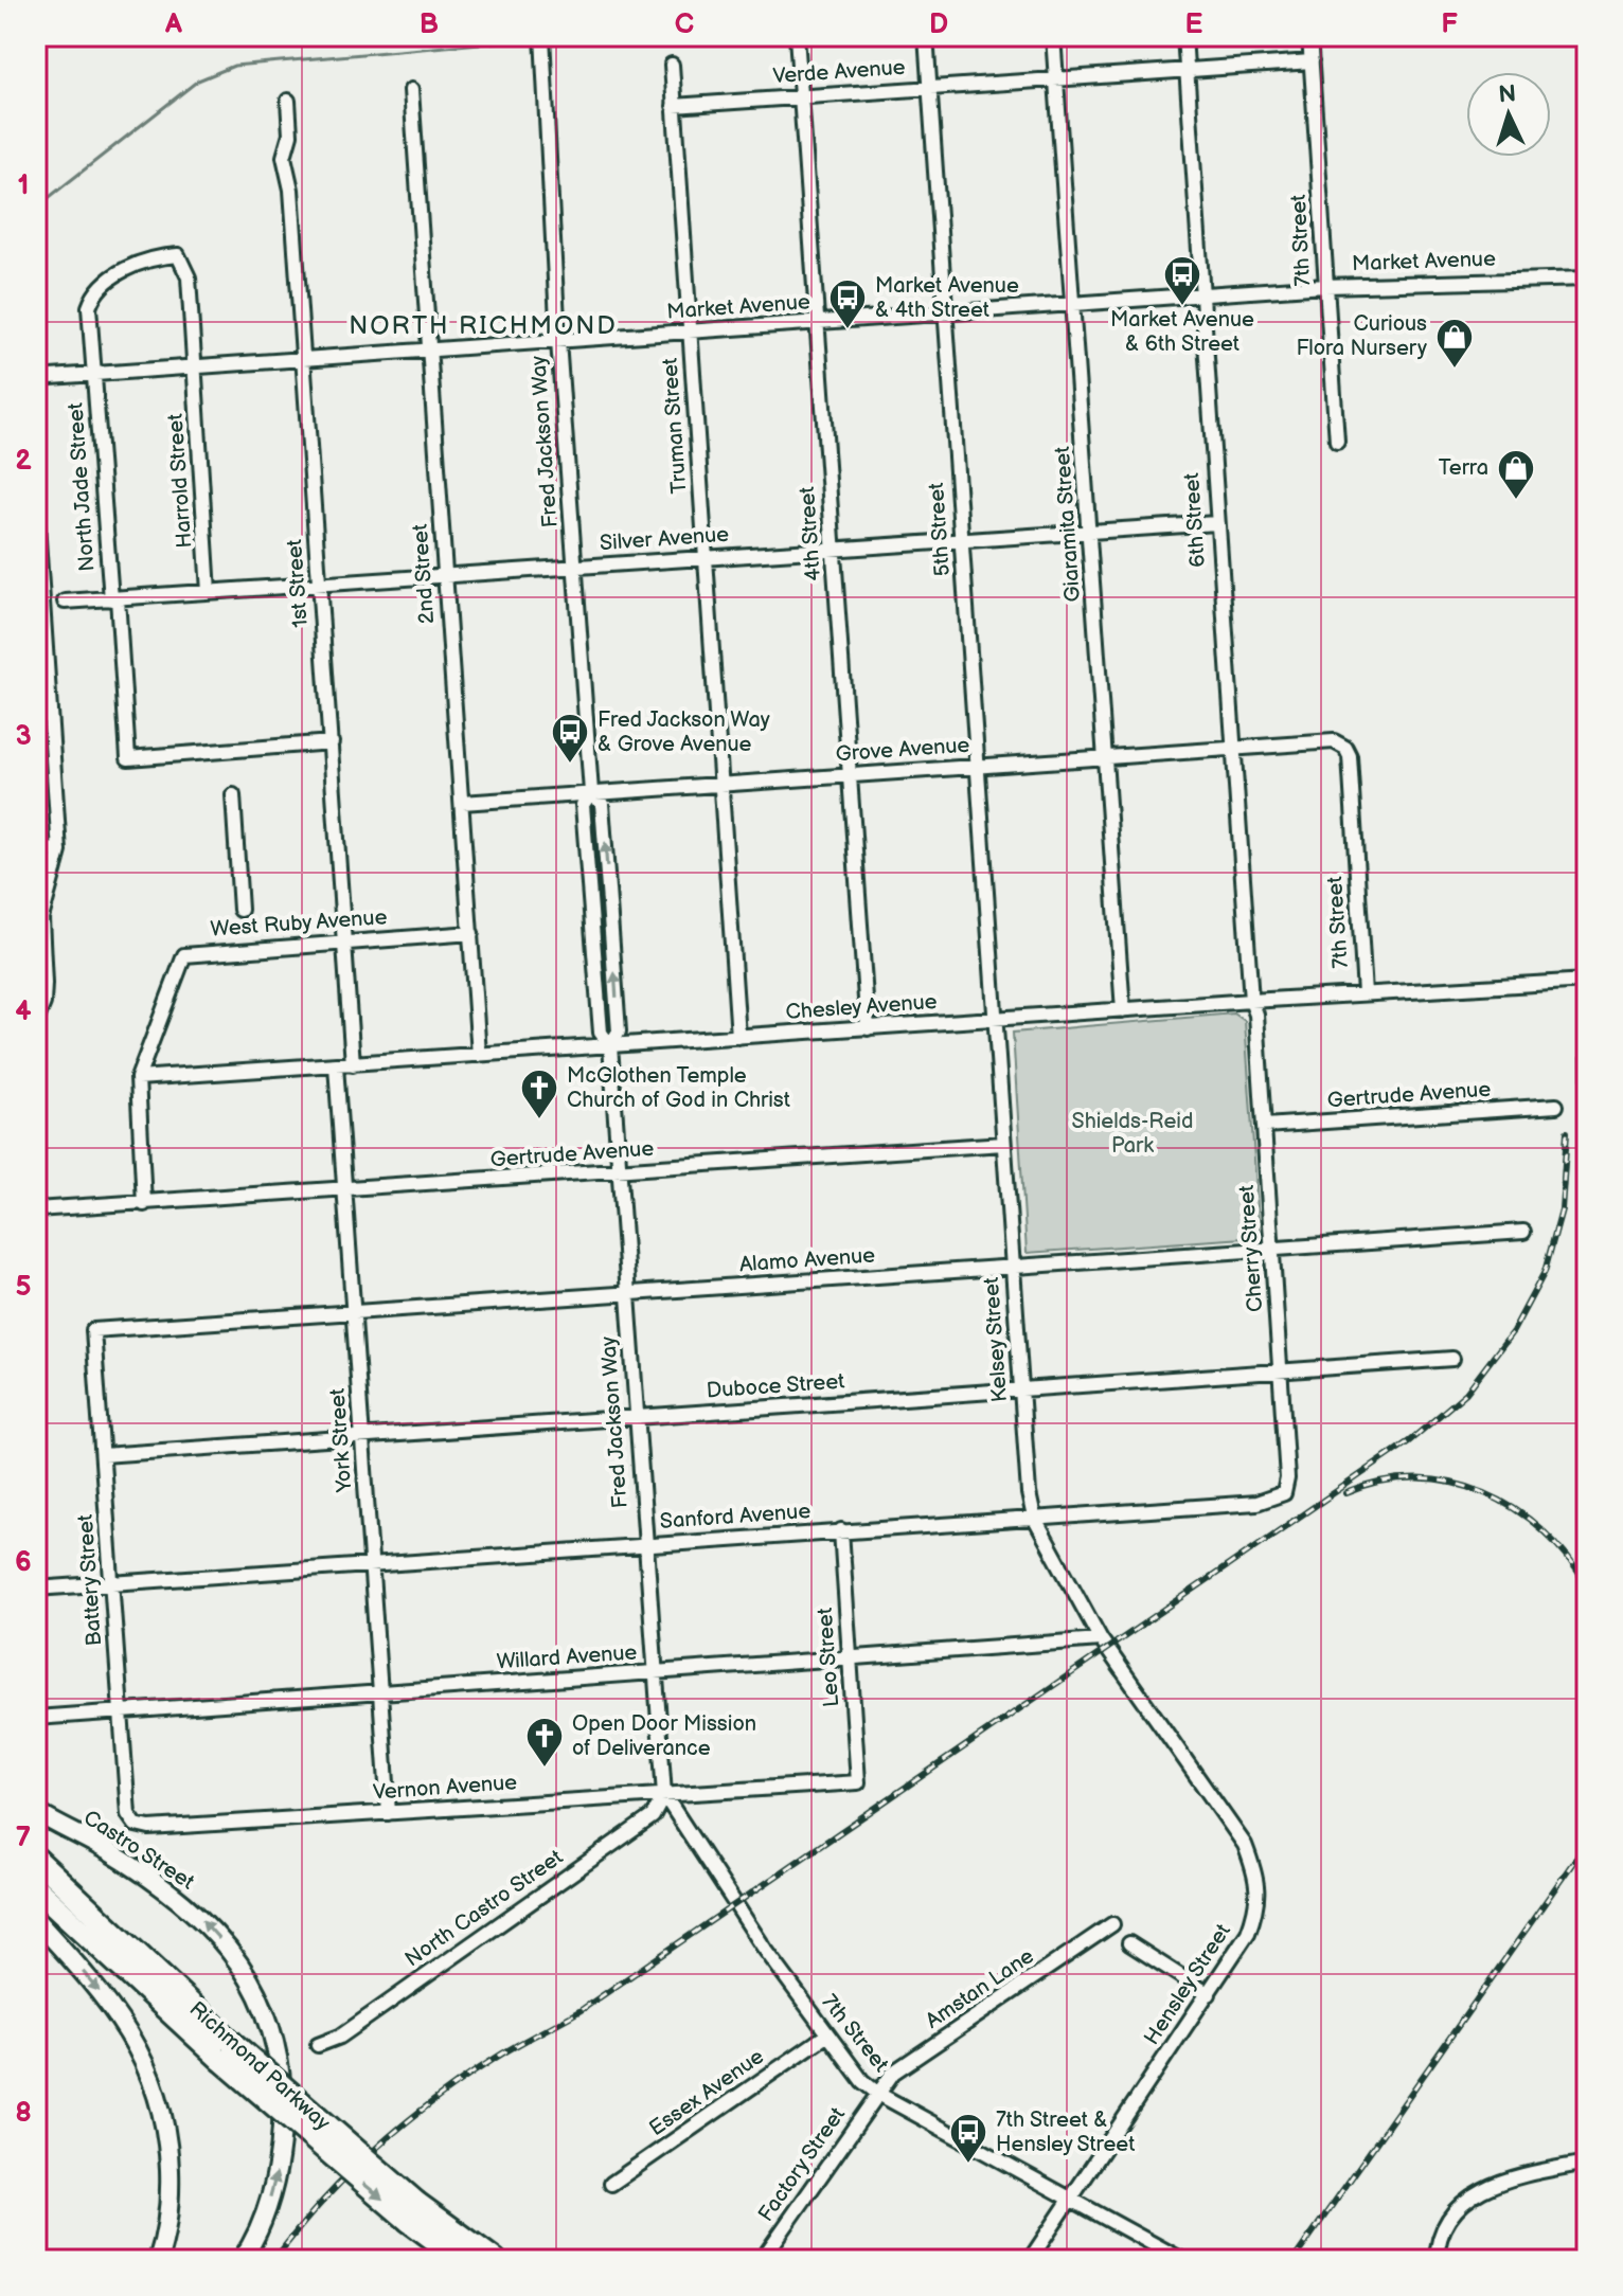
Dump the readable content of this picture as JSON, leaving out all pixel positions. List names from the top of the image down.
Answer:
{
  "streets": {
    "highway": ["Richmond Parkway"],
    "main road": ["Castro Street"],
    "street": [
      "Verde Avenue",
      "7th Street",
      "Market Avenue",
      "Truman Street",
      "Fred Jackson Way",
      "Harrold Street",
      "North Jade Street",
      "6th Street",
      "Giaramita Street",
      "5th Street",
      "4th Street",
      "Silver Avenue",
      "2nd Street",
      "1st Street",
      "Grove Avenue",
      "West Ruby Avenue",
      "Chesley Avenue",
      "Gertrude Avenue",
      "Cherry Street",
      "Alamo Avenue",
      "Kelsey Street",
      "Duboce Street",
      "York Street",
      "Sanford Avenue",
      "Battery Street",
      "Willard Avenue",
      "Leo Street",
      "Vernon Avenue",
      "North Castro Street",
      "Hensley Street",
      "Amstan Lane",
      "Essex Avenue",
      "Factory Street"
    ]
  },
  "crossings": [
    ["Verde Avenue", "7th Street"],
    ["Verde Avenue", "Truman Street"],
    ["Verde Avenue", "6th Street"],
    ["Verde Avenue", "Giaramita Street"],
    ["Verde Avenue", "5th Street"],
    ["Verde Avenue", "4th Street"],
    ["7th Street", "Market Avenue"],
    ["7th Street", "Fred Jackson Way"],
    ["7th Street", "Grove Avenue"],
    ["7th Street", "Chesley Avenue"],
    ["7th Street", "Vernon Avenue"],
    ["7th Street", "North Castro Street"],
    ["7th Street", "Hensley Street"],
    ["7th Street", "Amstan Lane"],
    ["7th Street", "Essex Avenue"],
    ["7th Street", "Factory Street"],
    ["Market Avenue", "Truman Street"],
    ["Market Avenue", "Fred Jackson Way"],
    ["Market Avenue", "Harrold Street"],
    ["Market Avenue", "North Jade Street"],
    ["Market Avenue", "6th Street"],
    ["Market Avenue", "Giaramita Street"],
    ["Market Avenue", "5th Street"],
    ["Market Avenue", "4th Street"],
    ["Market Avenue", "2nd Street"],
    ["Market Avenue", "1st Street"],
    ["Truman Street", "Silver Avenue"],
    ["Truman Street", "Grove Avenue"],
    ["Truman Street", "Chesley Avenue"],
    ["Fred Jackson Way", "Silver Avenue"],
    ["Fred Jackson Way", "Grove Avenue"],
    ["Fred Jackson Way", "Chesley Avenue"],
    ["Fred Jackson Way", "Gertrude Avenue"],
    ["Fred Jackson Way", "Alamo Avenue"],
    ["Fred Jackson Way", "Duboce Street"],
    ["Fred Jackson Way", "Sanford Avenue"],
    ["Fred Jackson Way", "Willard Avenue"],
    ["Fred Jackson Way", "Vernon Avenue"],
    ["Fred Jackson Way", "North Castro Street"],
    ["Harrold Street", "North Jade Street"],
    ["Harrold Street", "Silver Avenue"],
    ["North Jade Street", "Silver Avenue"],
    ["North Jade Street", "1st Street"],
    ["6th Street", "Silver Avenue"],
    ["6th Street", "Grove Avenue"],
    ["6th Street", "Chesley Avenue"],
    ["6th Street", "Cherry Street"],
    ["Giaramita Street", "Silver Avenue"],
    ["Giaramita Street", "Grove Avenue"],
    ["Giaramita Street", "Chesley Avenue"],
    ["5th Street", "Silver Avenue"],
    ["5th Street", "Grove Avenue"],
    ["5th Street", "Chesley Avenue"],
    ["5th Street", "Kelsey Street"],
    ["4th Street", "Silver Avenue"],
    ["4th Street", "Grove Avenue"],
    ["4th Street", "Chesley Avenue"],
    ["Silver Avenue", "2nd Street"],
    ["Silver Avenue", "1st Street"],
    ["2nd Street", "Grove Avenue"],
    ["2nd Street", "West Ruby Avenue"],
    ["2nd Street", "Chesley Avenue"],
    ["1st Street", "West Ruby Avenue"],
    ["1st Street", "Chesley Avenue"],
    ["West Ruby Avenue", "Chesley Avenue"],
    ["West Ruby Avenue", "Gertrude Avenue"],
    ["Chesley Avenue", "Cherry Street"],
    ["Chesley Avenue", "Kelsey Street"],
    ["Chesley Avenue", "York Street"],
    ["Gertrude Avenue", "Cherry Street"],
    ["Gertrude Avenue", "Kelsey Street"],
    ["Gertrude Avenue", "York Street"],
    ["Cherry Street", "Alamo Avenue"],
    ["Cherry Street", "Duboce Street"],
    ["Cherry Street", "Sanford Avenue"],
    ["Alamo Avenue", "Kelsey Street"],
    ["Alamo Avenue", "York Street"],
    ["Alamo Avenue", "Battery Street"],
    ["Kelsey Street", "Duboce Street"],
    ["Kelsey Street", "Sanford Avenue"],
    ["Kelsey Street", "Willard Avenue"],
    ["Kelsey Street", "Hensley Street"],
    ["Duboce Street", "York Street"],
    ["Duboce Street", "Battery Street"],
    ["York Street", "Sanford Avenue"],
    ["York Street", "Willard Avenue"],
    ["York Street", "Vernon Avenue"],
    ["Sanford Avenue", "Battery Street"],
    ["Sanford Avenue", "Leo Street"],
    ["Battery Street", "Willard Avenue"],
    ["Battery Street", "Vernon Avenue"],
    ["Willard Avenue", "Leo Street"],
    ["Willard Avenue", "Hensley Street"],
    ["Leo Street", "Vernon Avenue"],
    ["Vernon Avenue", "North Castro Street"],
    ["Amstan Lane", "Factory Street"]
  ],
  "districts": ["NORTH RICHMOND"],
  "parks": ["Shields-Reid Park"],
  "places": {
    "bus stop": [
      "Market Avenue & 6th Street",
      "Market Avenue & 4th Street",
      "Fred Jackson Way & Grove Avenue",
      "7th Street & Hensley Street"
    ],
    "shop": ["Curious Flora Nursery", "Terra"],
    "church": ["McGlothen Temple Church of God in Christ", "Open Door Mission of Deliverance"]
  },
  "north": "top",
  "grid": {
    "columns": [
      "A",
      "B",
      "C",
      "D",
      "E",
      "F"
    ],
    "rows": [
      "1",
      "2",
      "3",
      "4",
      "5",
      "6",
      "7",
      "8"
    ]
  }
}
